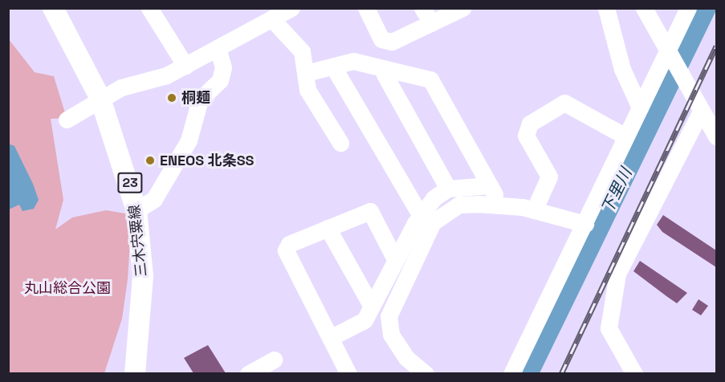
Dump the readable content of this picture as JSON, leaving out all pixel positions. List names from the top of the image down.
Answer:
{
  "streets": {
    "main road": ["23", "三木宍粟線"]
  },
  "water": ["下里川"],
  "parks": ["丸山総合公園"],
  "places": ["桐麺", "ENEOS 北条SS"]
}
